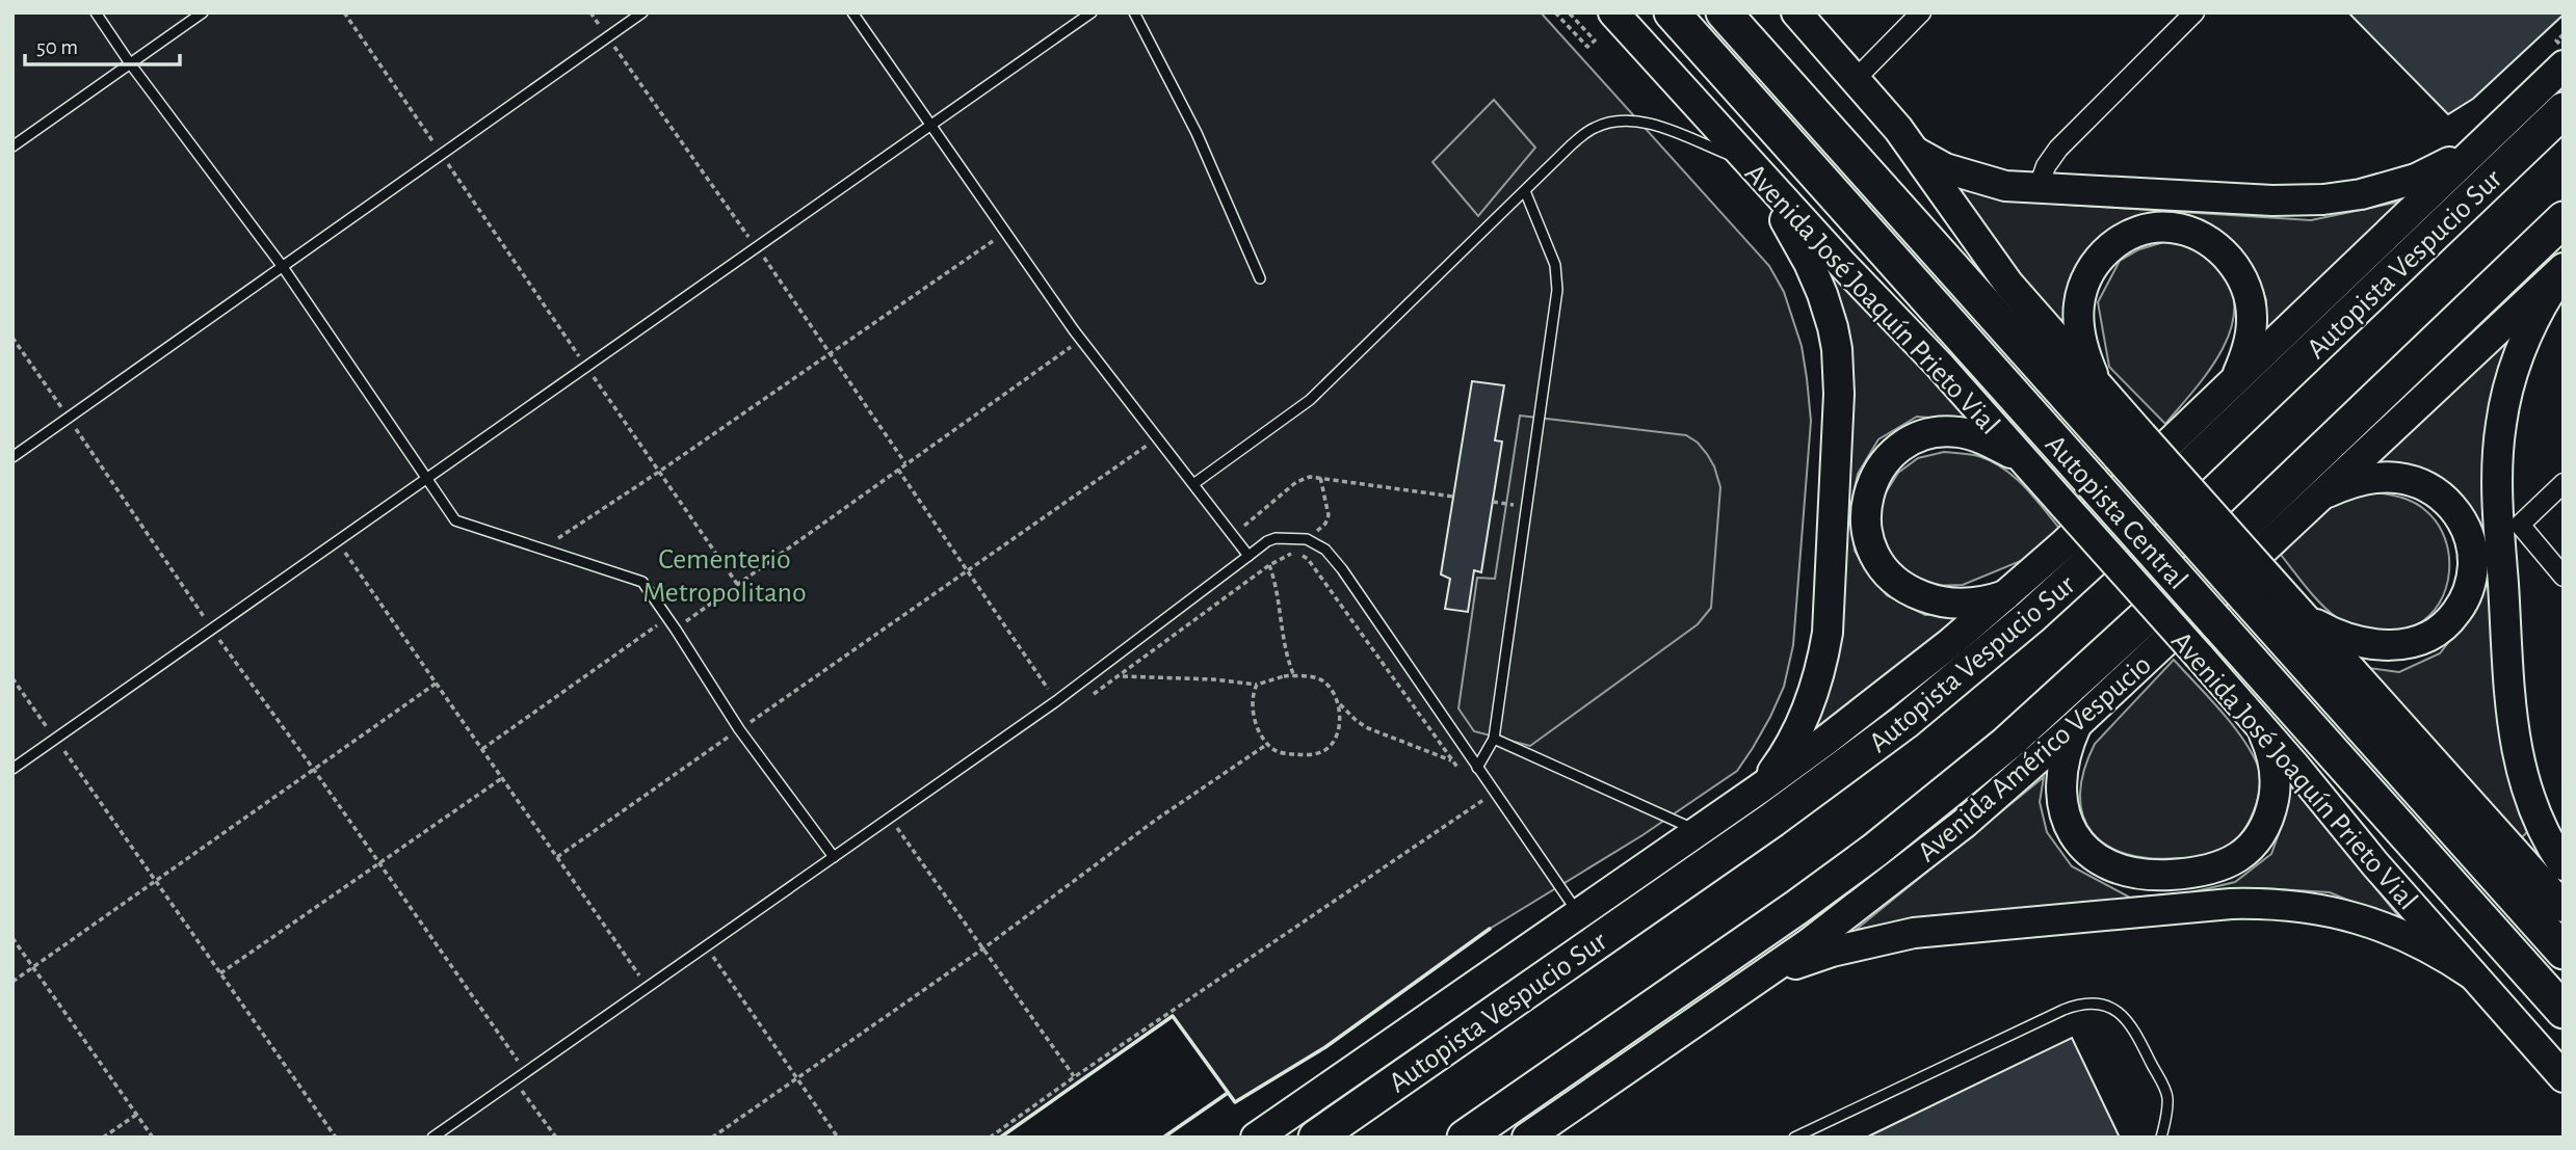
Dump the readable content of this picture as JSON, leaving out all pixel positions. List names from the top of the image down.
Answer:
{
  "streets": {
    "highway": ["Autopista Vespucio Sur", "Autopista Central"],
    "main road": ["Avenida José Joaquín Prieto Vial", "Avenida Américo Vespucio"]
  },
  "parks": ["Cementerio Metropolitano"],
  "scale_bar": "50 m"
}
